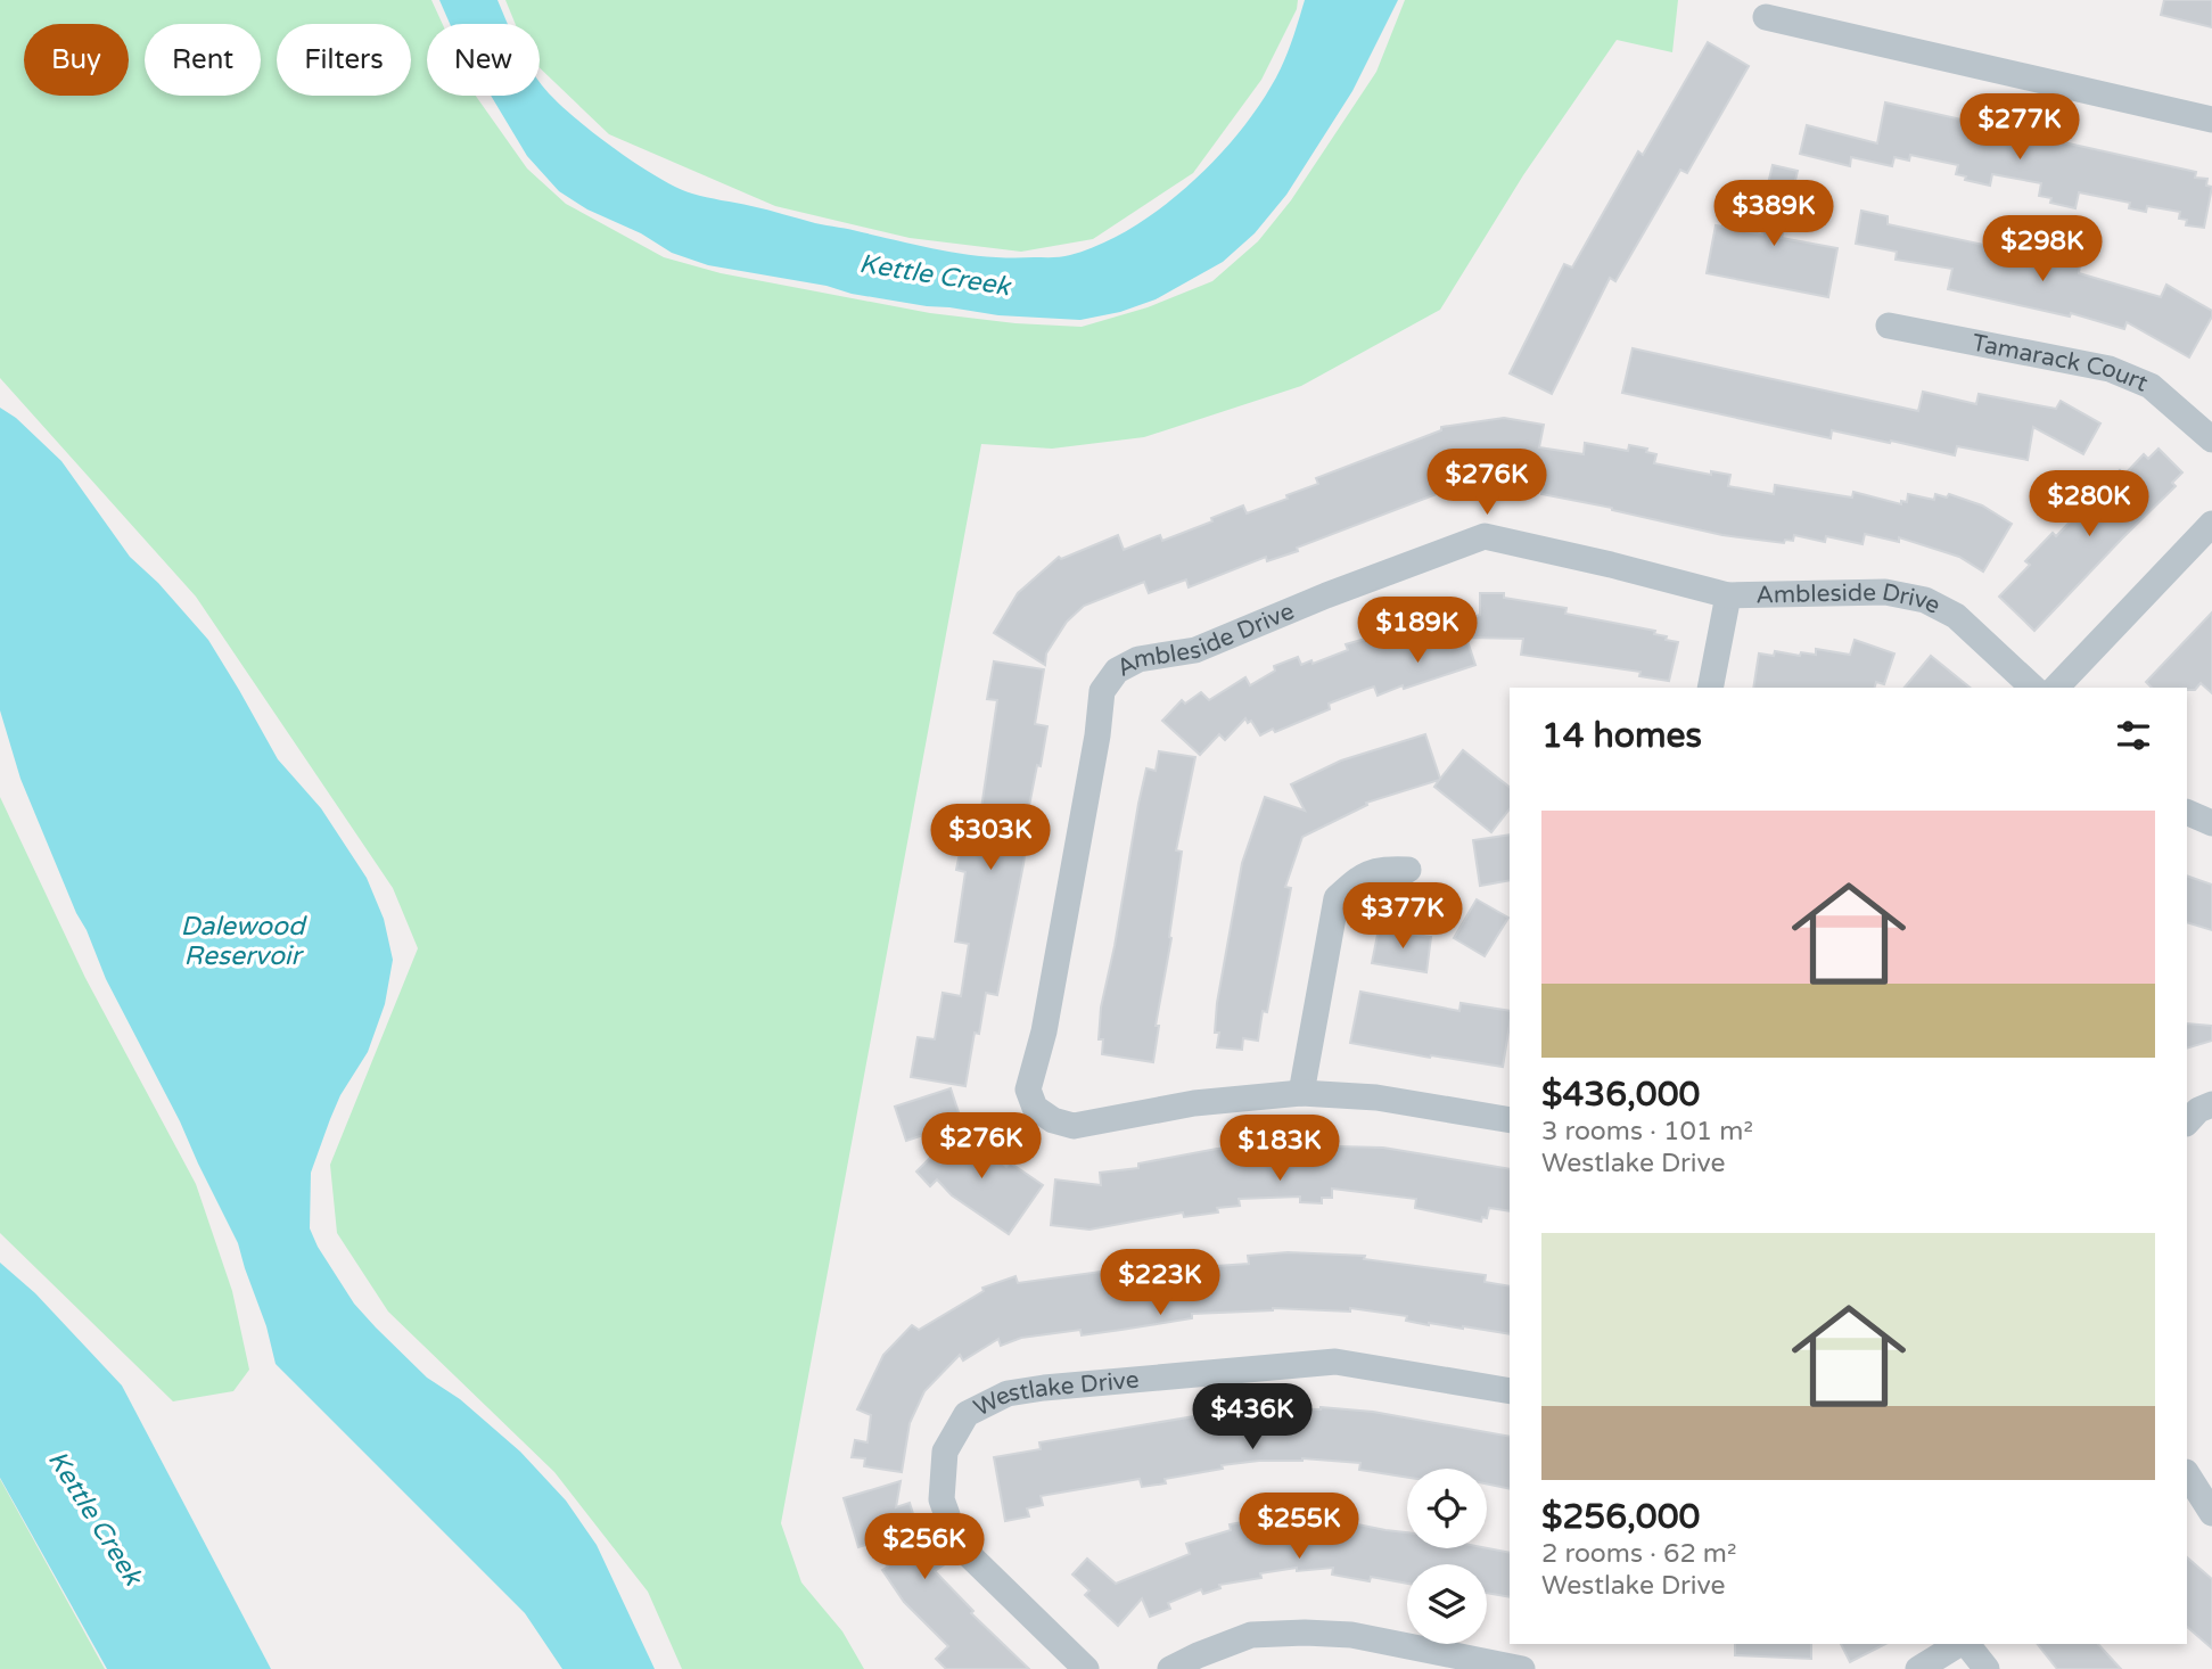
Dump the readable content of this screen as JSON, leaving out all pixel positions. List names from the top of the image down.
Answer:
{
  "streets": {
    "street": ["Tamarack Court", "Ambleside Drive", "Westlake Drive"]
  },
  "water": ["Kettle Creek", "Dalewood Reservoir"],
  "page": {
    "chip": [
      "Buy",
      "Rent",
      "Filters",
      "New"
    ],
    "price": [
      "$277K",
      "$389K",
      "$298K",
      "$276K",
      "$280K",
      "$189K",
      "$303K",
      "$377K",
      "$276K",
      "$183K",
      "$223K",
      "$436K",
      "$255K",
      "$256K"
    ],
    "heading": "14 homes",
    "list": [
      {
        "name": "$436,000",
        "note": "3 rooms · 101 m² · Westlake Drive"
      },
      {
        "name": "$256,000",
        "note": "2 rooms · 62 m² · Westlake Drive"
      }
    ]
  }
}
